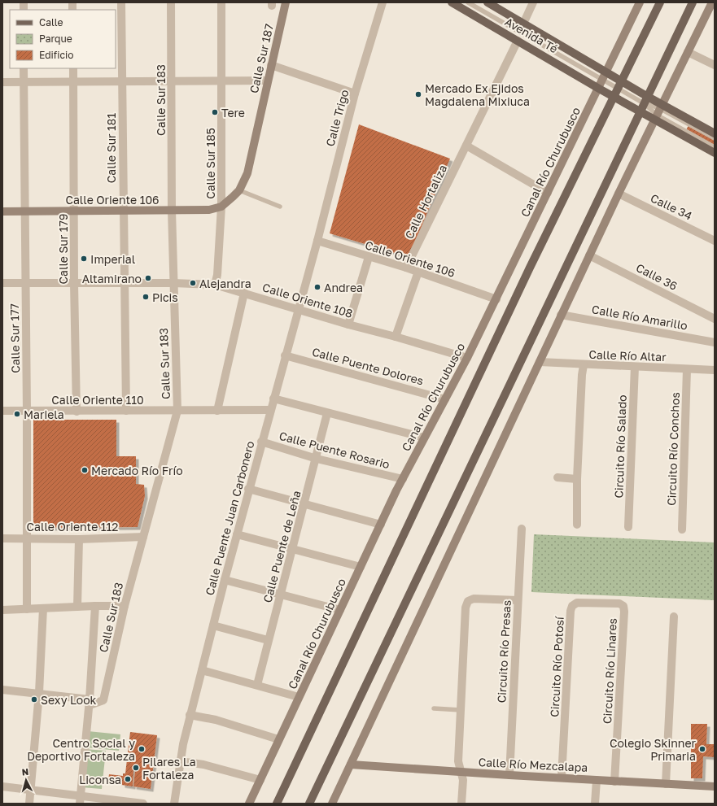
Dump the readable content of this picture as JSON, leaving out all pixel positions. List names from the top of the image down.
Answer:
{
  "streets": {
    "main road": ["Avenida Té"],
    "street": [
      "Calle Sur 187",
      "Calle Sur 183",
      "Calle Trigo",
      "Calle Sur 181",
      "Canal Río Churubusco",
      "Calle Sur 185",
      "Calle Oriente 106",
      "Calle Hortaliza",
      "Calle 34",
      "Calle Sur 179",
      "Calle 36",
      "Calle Oriente 108",
      "Calle Río Amarillo",
      "Calle Sur 177",
      "Calle Río Altar",
      "Calle Puente Dolores",
      "Calle Oriente 110",
      "Circuito Río Salado",
      "Circuito Río Conchos",
      "Calle Puente Rosario",
      "Calle Puente Juan Carbonero",
      "Calle Oriente 112",
      "Calle Puente de Leña",
      "Circuito Río Presas",
      "Circuito Río Potosí",
      "Circuito Río Linares",
      "Calle Río Mezcalapa"
    ]
  },
  "crossings": [
    ["Avenida Té", "Canal Río Churubusco"],
    ["Avenida Té", "Calle Hortaliza"],
    ["Calle Sur 187", "Calle Sur 185"],
    ["Calle Sur 187", "Calle Oriente 106"],
    ["Calle Sur 183", "Calle Oriente 106"],
    ["Calle Sur 183", "Calle Oriente 108"],
    ["Calle Sur 183", "Calle Oriente 110"],
    ["Calle Sur 183", "Calle Oriente 112"],
    ["Calle Trigo", "Calle Oriente 106"],
    ["Calle Trigo", "Calle Puente Juan Carbonero"],
    ["Calle Sur 181", "Calle Oriente 106"],
    ["Calle Sur 181", "Calle Oriente 108"],
    ["Calle Sur 181", "Calle Oriente 110"],
    ["Canal Río Churubusco", "Calle Oriente 106"],
    ["Canal Río Churubusco", "Calle Oriente 108"],
    ["Canal Río Churubusco", "Calle Puente Dolores"],
    ["Canal Río Churubusco", "Calle Puente Rosario"],
    ["Calle Sur 185", "Calle Oriente 106"],
    ["Calle Sur 185", "Calle Oriente 108"],
    ["Calle Oriente 106", "Calle Hortaliza"],
    ["Calle Oriente 106", "Calle Sur 179"],
    ["Calle Oriente 106", "Calle Sur 177"],
    ["Calle Oriente 106", "Calle Puente Juan Carbonero"],
    ["Calle Sur 179", "Calle Oriente 108"],
    ["Calle Sur 179", "Calle Oriente 110"],
    ["Calle Oriente 108", "Calle Sur 177"],
    ["Calle Oriente 108", "Calle Puente Juan Carbonero"],
    ["Calle Sur 177", "Calle Oriente 110"],
    ["Calle Sur 177", "Calle Oriente 112"],
    ["Calle Río Altar", "Circuito Río Salado"],
    ["Calle Río Altar", "Circuito Río Conchos"],
    ["Calle Puente Dolores", "Calle Puente Juan Carbonero"],
    ["Calle Oriente 110", "Calle Puente Juan Carbonero"],
    ["Calle Puente Rosario", "Calle Puente Juan Carbonero"],
    ["Calle Puente Rosario", "Calle Puente de Leña"],
    ["Circuito Río Presas", "Calle Río Mezcalapa"],
    ["Circuito Río Potosí", "Circuito Río Linares"],
    ["Circuito Río Potosí", "Calle Río Mezcalapa"],
    ["Circuito Río Linares", "Calle Río Mezcalapa"]
  ],
  "places": [
    "Mercado Ex Ejidos Magdalena Mixiuca",
    "Tere",
    "Imperial",
    "Altamirano",
    "Alejandra",
    "Andrea",
    "Picis",
    "Mariela",
    "Mercado Río Frío",
    "Sexy Look",
    "Centro Social y Deportivo Fortaleza",
    "Colegio Skinner Primaria",
    "Pilares La Fortaleza",
    "Liconsa"
  ],
  "legend": ["Calle", "Parque", "Edificio"],
  "north": "top"
}
